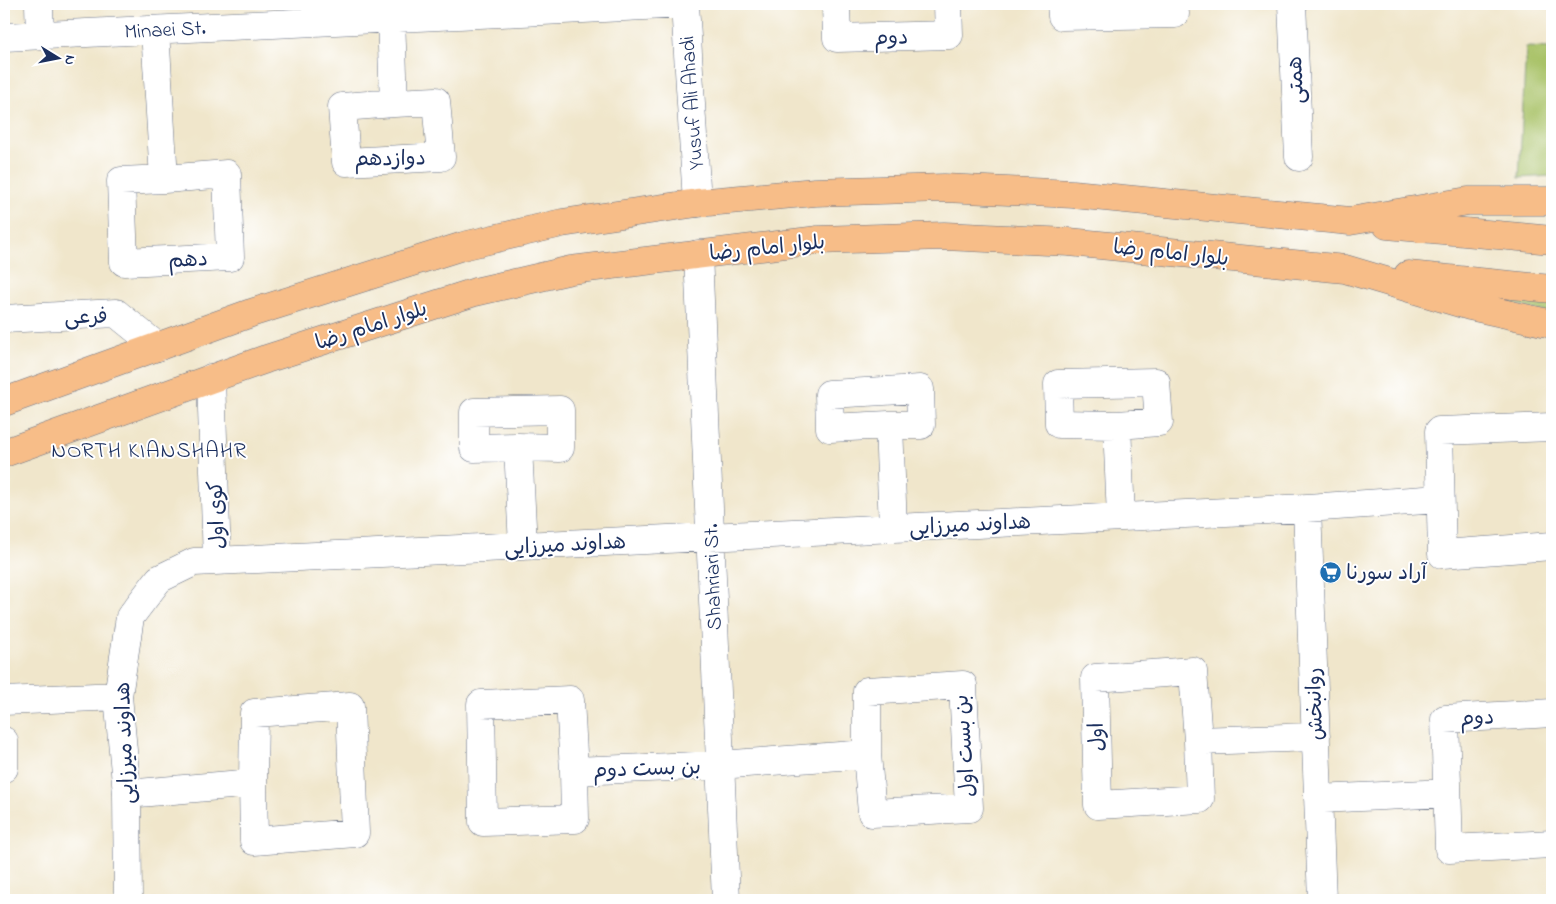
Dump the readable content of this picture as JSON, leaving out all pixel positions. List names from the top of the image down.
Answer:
{
  "streets": {
    "main road": ["بلوار امام رضا"],
    "street": [
      "Minaei St.",
      "دوم",
      "همتی",
      "Yusuf Ali Ahadi",
      "دهم",
      "فرعی",
      "کوی اول",
      "هداوند میرزایی",
      "Shahriari St.",
      "روانبخش",
      "اول",
      "بن بست اول",
      "بن بست دوم"
    ]
  },
  "crossings": [
    ["Minaei St.", "Yusuf Ali Ahadi"],
    ["بلوار امام رضا", "کوی اول"],
    ["بلوار امام رضا", "Shahriari St."],
    ["کوی اول", "هداوند میرزایی"],
    ["هداوند میرزایی", "Shahriari St."],
    ["هداوند میرزایی", "روانبخش"],
    ["Shahriari St.", "بن بست دوم"]
  ],
  "districts": ["NORTH KIANSHAHR"],
  "places": {
    "supermarket": ["آراد سورنا"]
  },
  "north": "right"
}
